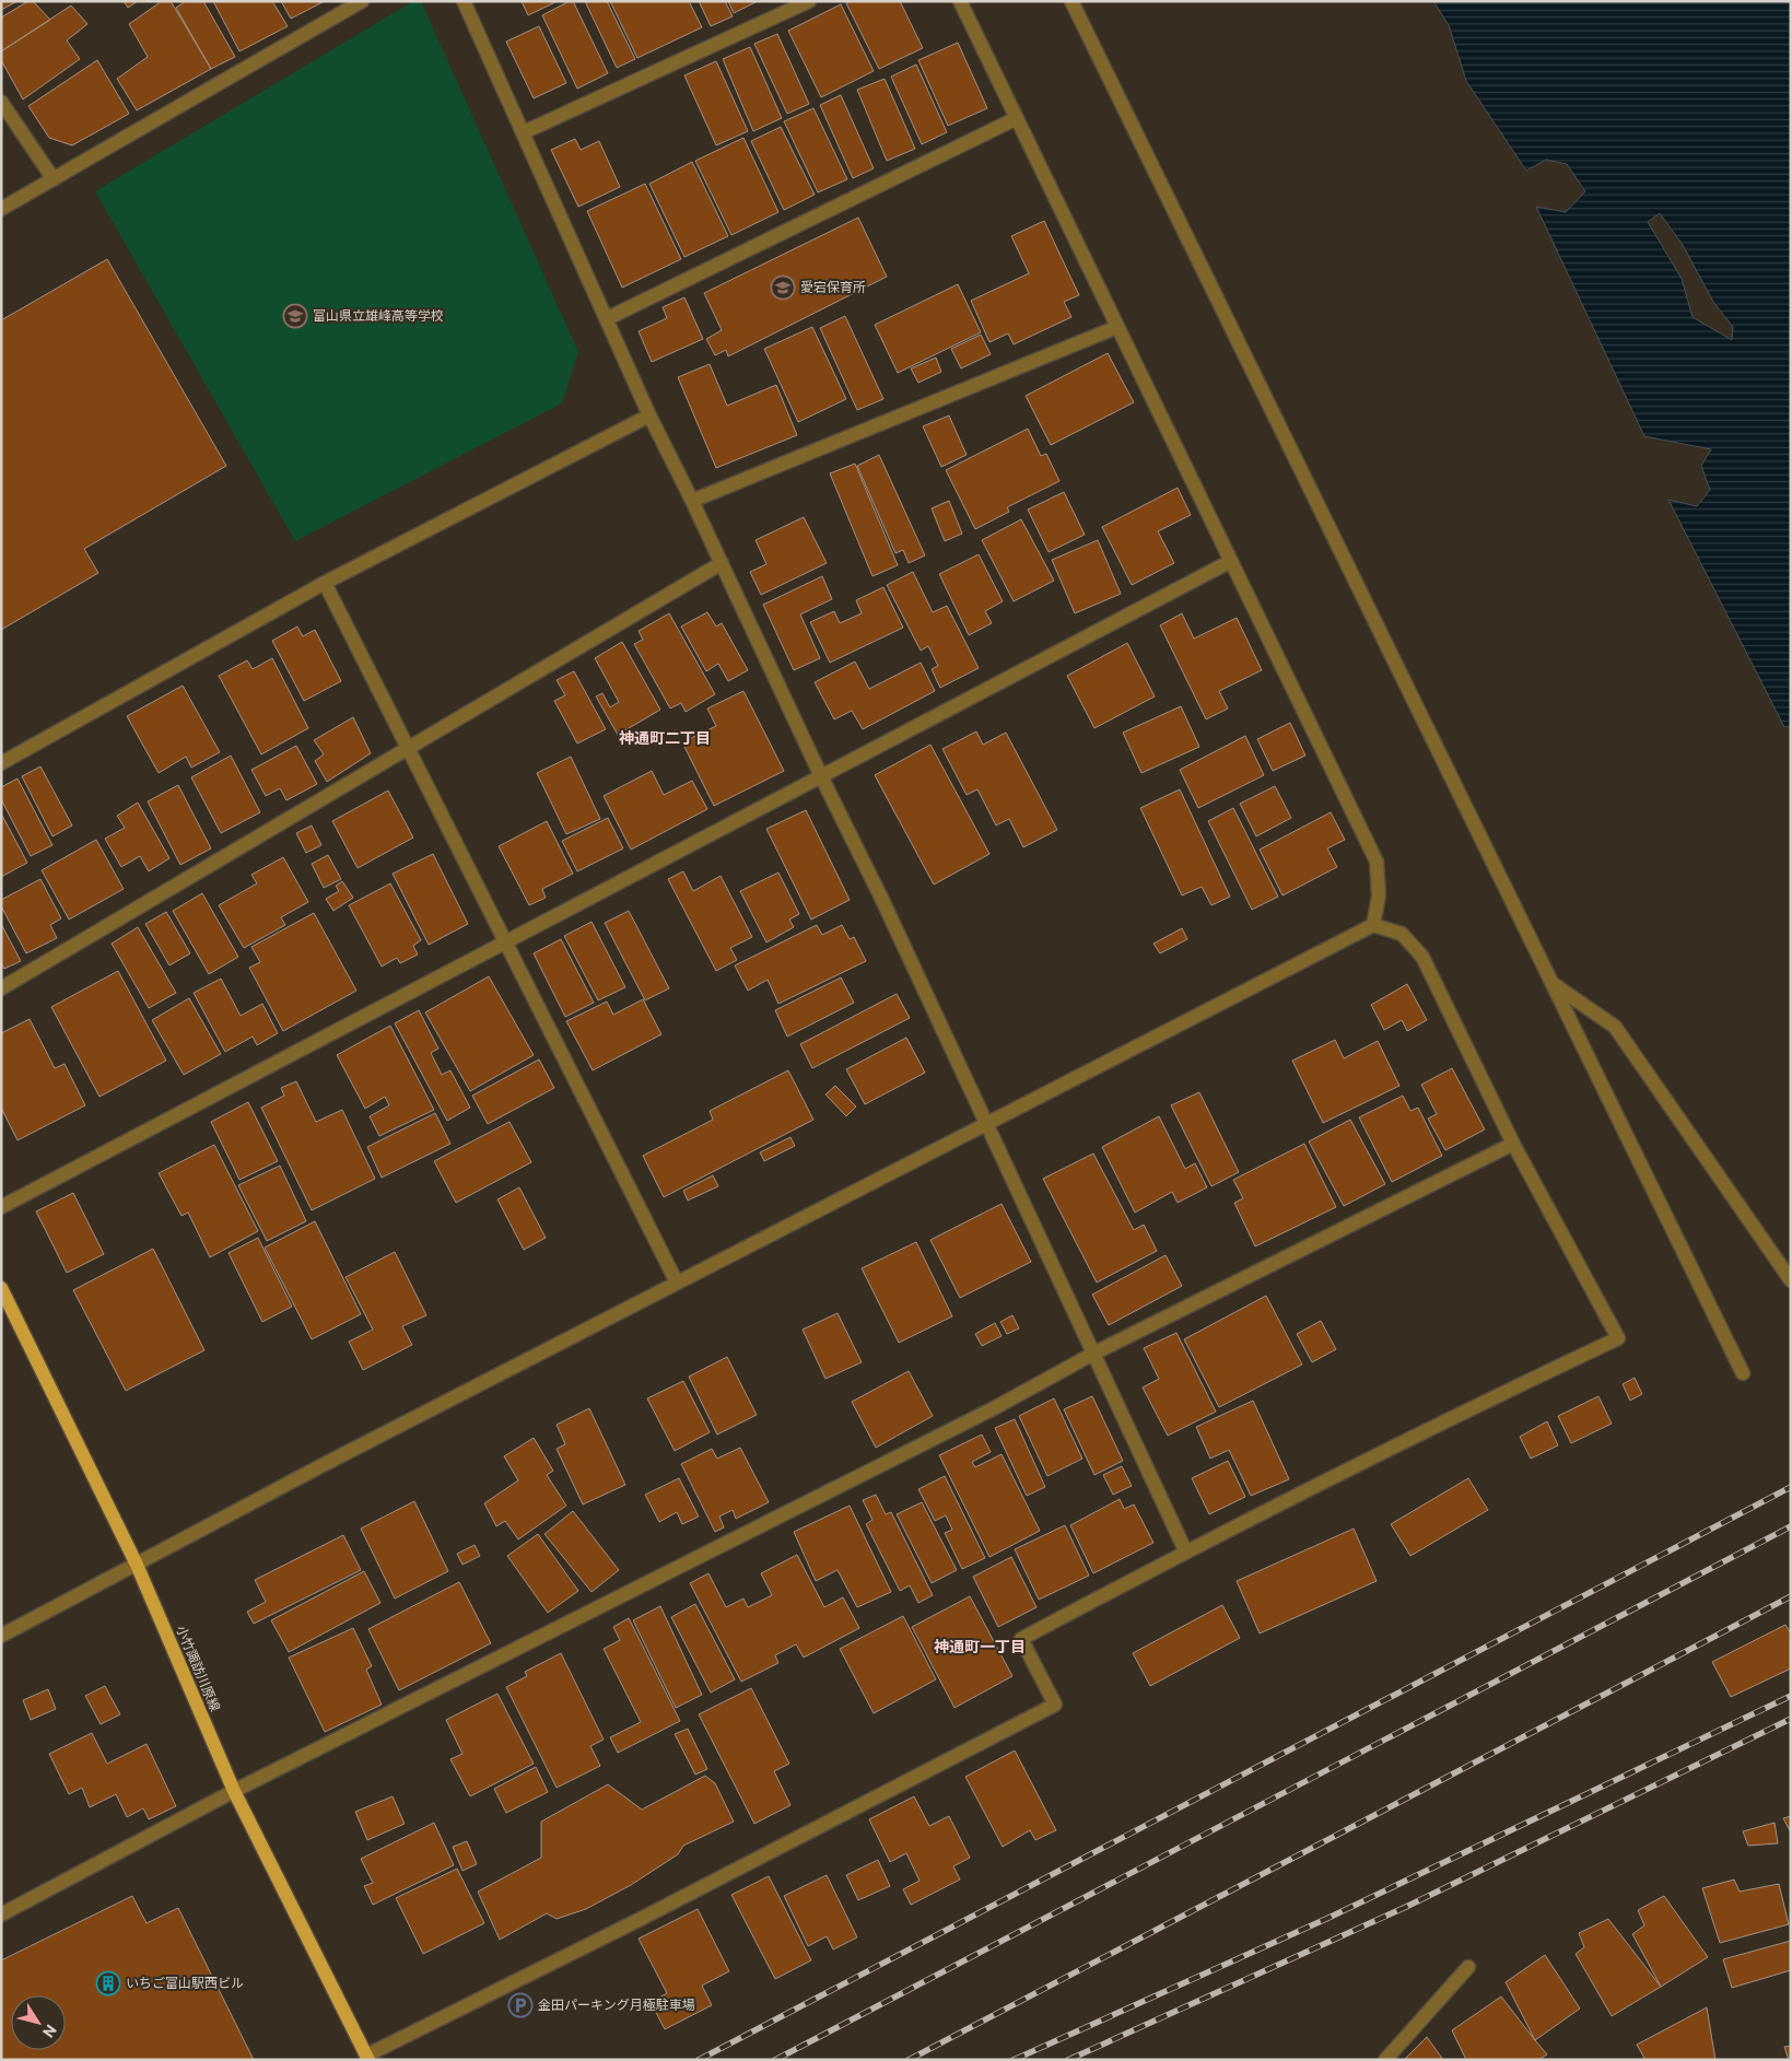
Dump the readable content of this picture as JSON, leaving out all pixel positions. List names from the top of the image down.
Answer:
{
  "streets": {
    "main road": ["小竹諏訪川原線"]
  },
  "districts": ["神通町二丁目", "神通町一丁目"],
  "places": {
    "school or university": ["愛宕保育所", "富山県立雄峰高等学校"],
    "building": ["いちご富山駅西ビル"],
    "parking": ["金田パーキング月極駐車場"]
  },
  "north": "bottom right"
}
